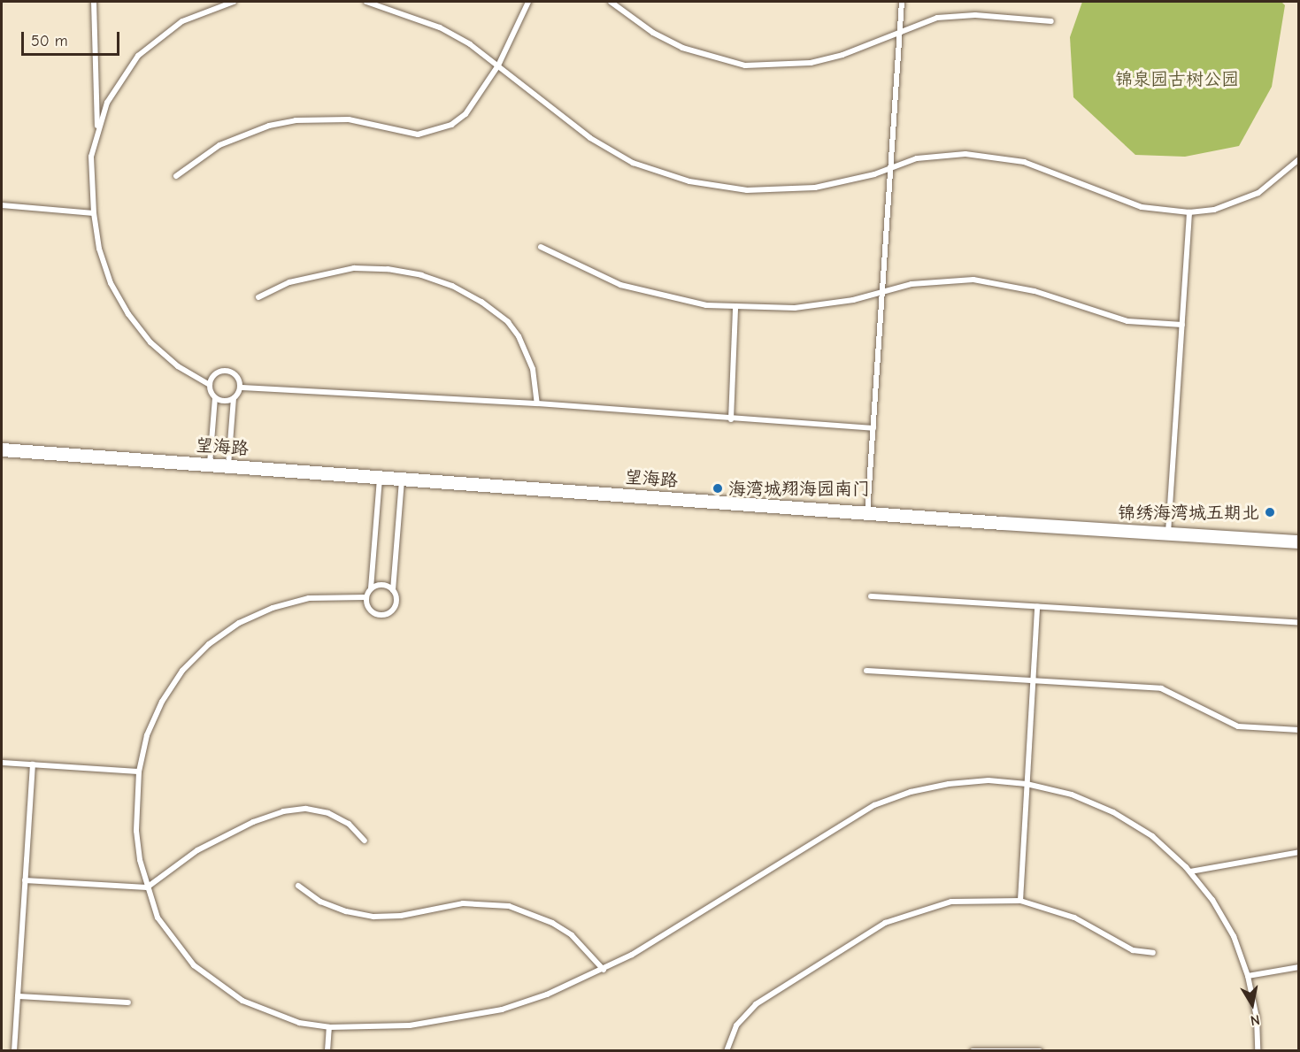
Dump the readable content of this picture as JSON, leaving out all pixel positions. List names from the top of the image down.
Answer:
{
  "streets": {
    "street": ["望海路"]
  },
  "parks": ["锦泉园古树公园"],
  "places": ["海湾城翔海园南门", "锦绣海湾城五期北"],
  "scale_bar": "50 m",
  "north": "bottom"
}
